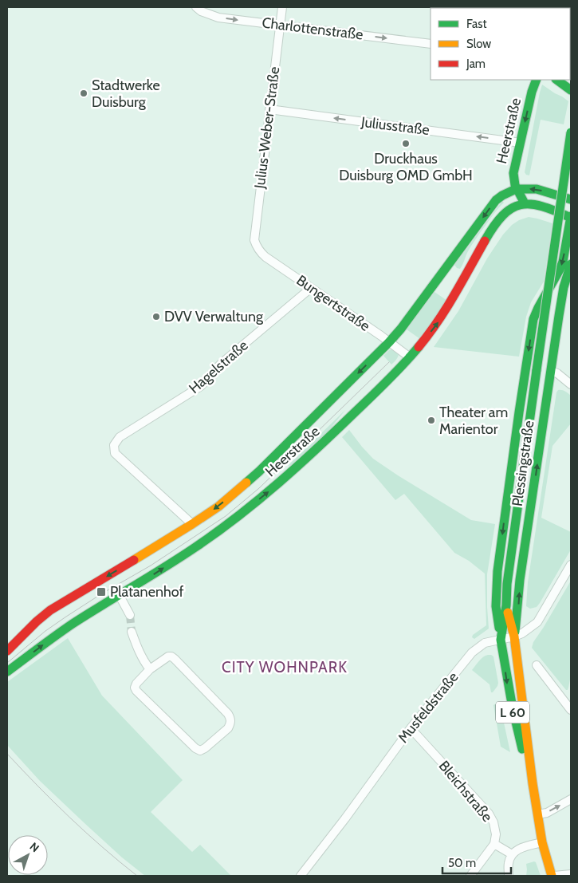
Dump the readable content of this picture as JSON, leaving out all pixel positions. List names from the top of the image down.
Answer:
{
  "streets": {
    "main road": ["Heerstraße", "Plessingstraße", "L 60"],
    "street": [
      "Charlottenstraße",
      "Juliusstraße",
      "Julius-Weber-Straße",
      "Bungertstraße",
      "Hagelstraße",
      "Musfeldstraße",
      "Bleichstraße"
    ]
  },
  "crossings": [
    ["Charlottenstraße", "Julius-Weber-Straße"],
    ["Juliusstraße", "Julius-Weber-Straße"],
    ["Juliusstraße", "Heerstraße"],
    ["Julius-Weber-Straße", "Bungertstraße"],
    ["Heerstraße", "Bungertstraße"],
    ["Heerstraße", "Hagelstraße"],
    ["Heerstraße", "L 60"],
    ["Bungertstraße", "Hagelstraße"],
    ["Plessingstraße", "Musfeldstraße"],
    ["Plessingstraße", "L 60"],
    ["Musfeldstraße", "L 60"],
    ["Musfeldstraße", "Bleichstraße"]
  ],
  "one_way": ["Charlottenstraße", "Juliusstraße"],
  "districts": ["CITY WOHNPARK"],
  "places": {
    "other": [
      "Stadtwerke Duisburg",
      "Druckhaus Duisburg OMD GmbH",
      "DVV Verwaltung",
      "Theater am Marientor"
    ],
    "transit": ["Platanenhof"]
  },
  "legend": ["Fast", "Slow", "Jam"],
  "scale_bar": "50 m",
  "north": "top right"
}
